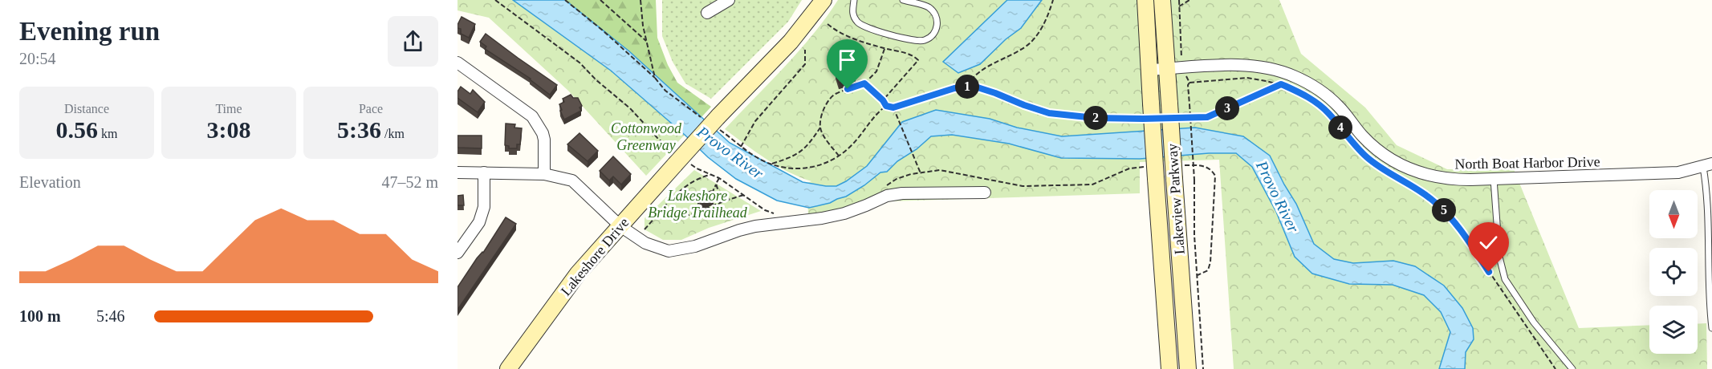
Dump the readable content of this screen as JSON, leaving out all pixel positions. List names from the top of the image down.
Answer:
{
  "streets": {
    "street": ["North Boat Harbor Drive", "Lakeview Parkway", "Lakeshore Drive"]
  },
  "crossings": [
    ["North Boat Harbor Drive", "Lakeview Parkway"]
  ],
  "water": ["Provo River"],
  "parks": ["Cottonwood Greenway", "Lakeshore Bridge Trailhead"],
  "north": "bottom",
  "page": {
    "heading": ["Evening run", "20:54"],
    "pins": [
      "1",
      "3",
      "2",
      "4",
      "5"
    ],
    "stats": [
      ["Distance", "0.56 km"],
      ["Time", "3:08"],
      ["Pace", "5:36 /km"]
    ],
    "chart": ["Elevation", "47–52 m"],
    "list": [
      {
        "name": "100 m",
        "note": "5:46"
      }
    ]
  }
}
